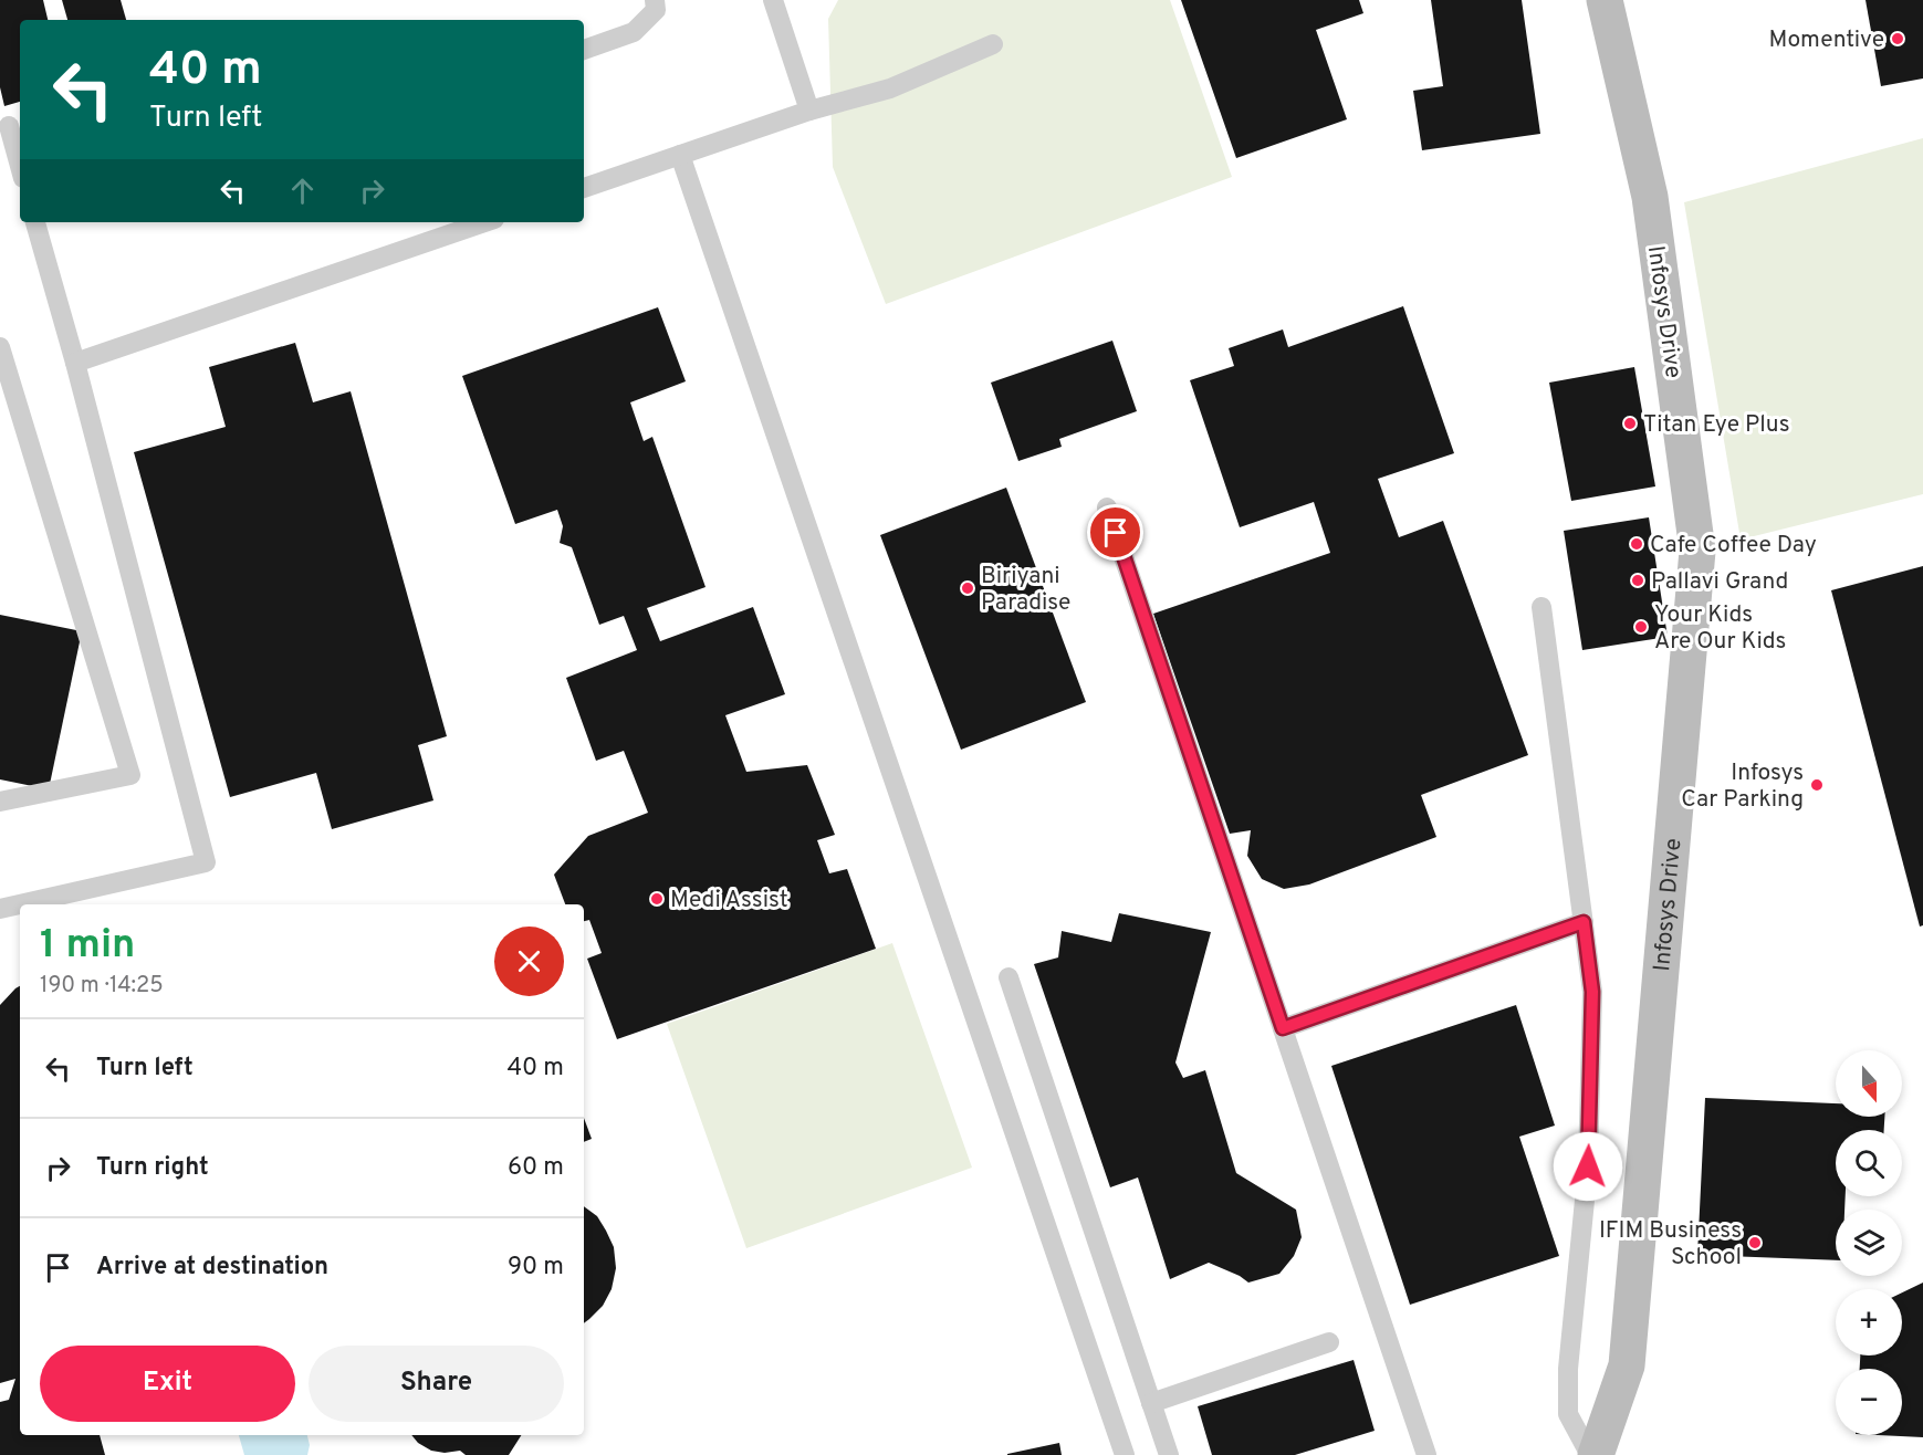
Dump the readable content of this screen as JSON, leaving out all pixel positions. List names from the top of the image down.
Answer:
{
  "streets": {
    "street": ["Infosys Drive"]
  },
  "places": [
    "Momentive",
    "Titan Eye Plus",
    "Cafe Coffee Day",
    "Pallavi Grand",
    "Biriyani Paradise",
    "Your Kids Are Our Kids",
    "Infosys Car Parking",
    "Medi Assist",
    "IFIM Business School"
  ],
  "north": "bottom",
  "page": {
    "turn": ["40 m", "Turn left"],
    "heading": ["1 min", "190 m · 14:25"],
    "list": [
      {
        "name": "Turn left",
        "value": "40 m"
      },
      {
        "name": "Turn right",
        "value": "60 m"
      },
      {
        "name": "Arrive at destination",
        "value": "90 m"
      }
    ],
    "map_buttons": ["+", "−"],
    "buttons": ["Exit", "Share"]
  }
}
